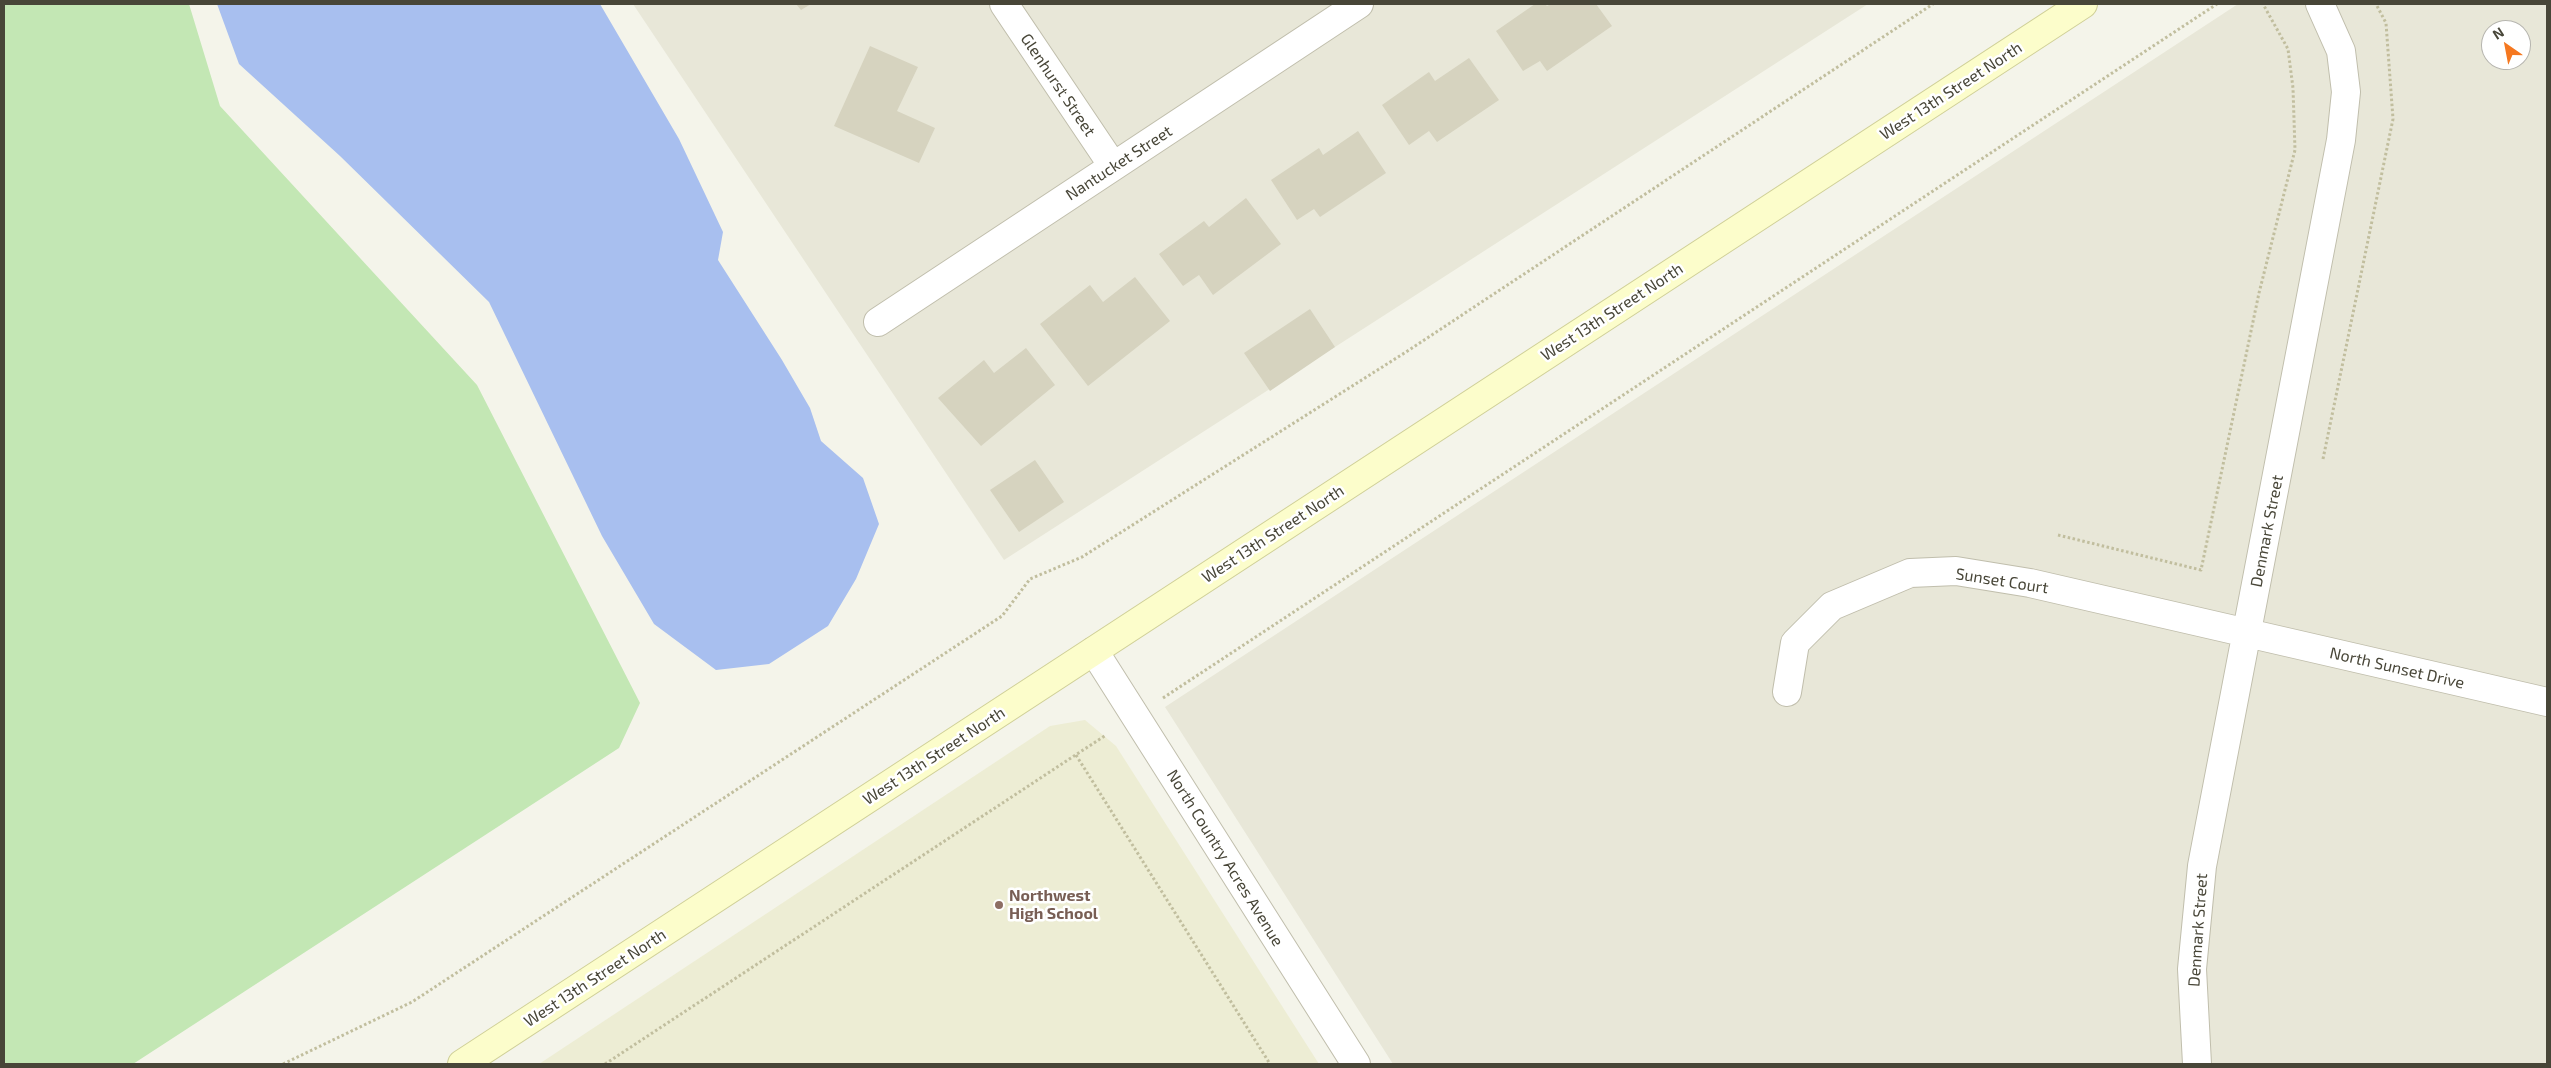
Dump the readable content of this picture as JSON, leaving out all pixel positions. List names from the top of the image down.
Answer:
{
  "streets": {
    "street": [
      "Glenhurst Street",
      "West 13th Street North",
      "Nantucket Street",
      "Denmark Street",
      "Sunset Court",
      "North Sunset Drive",
      "North Country Acres Avenue"
    ]
  },
  "crossings": [
    ["Glenhurst Street", "Nantucket Street"],
    ["West 13th Street North", "North Country Acres Avenue"],
    ["Denmark Street", "Sunset Court"],
    ["Denmark Street", "North Sunset Drive"],
    ["Sunset Court", "North Sunset Drive"]
  ],
  "places": ["Northwest High School"],
  "north": "top left"
}
